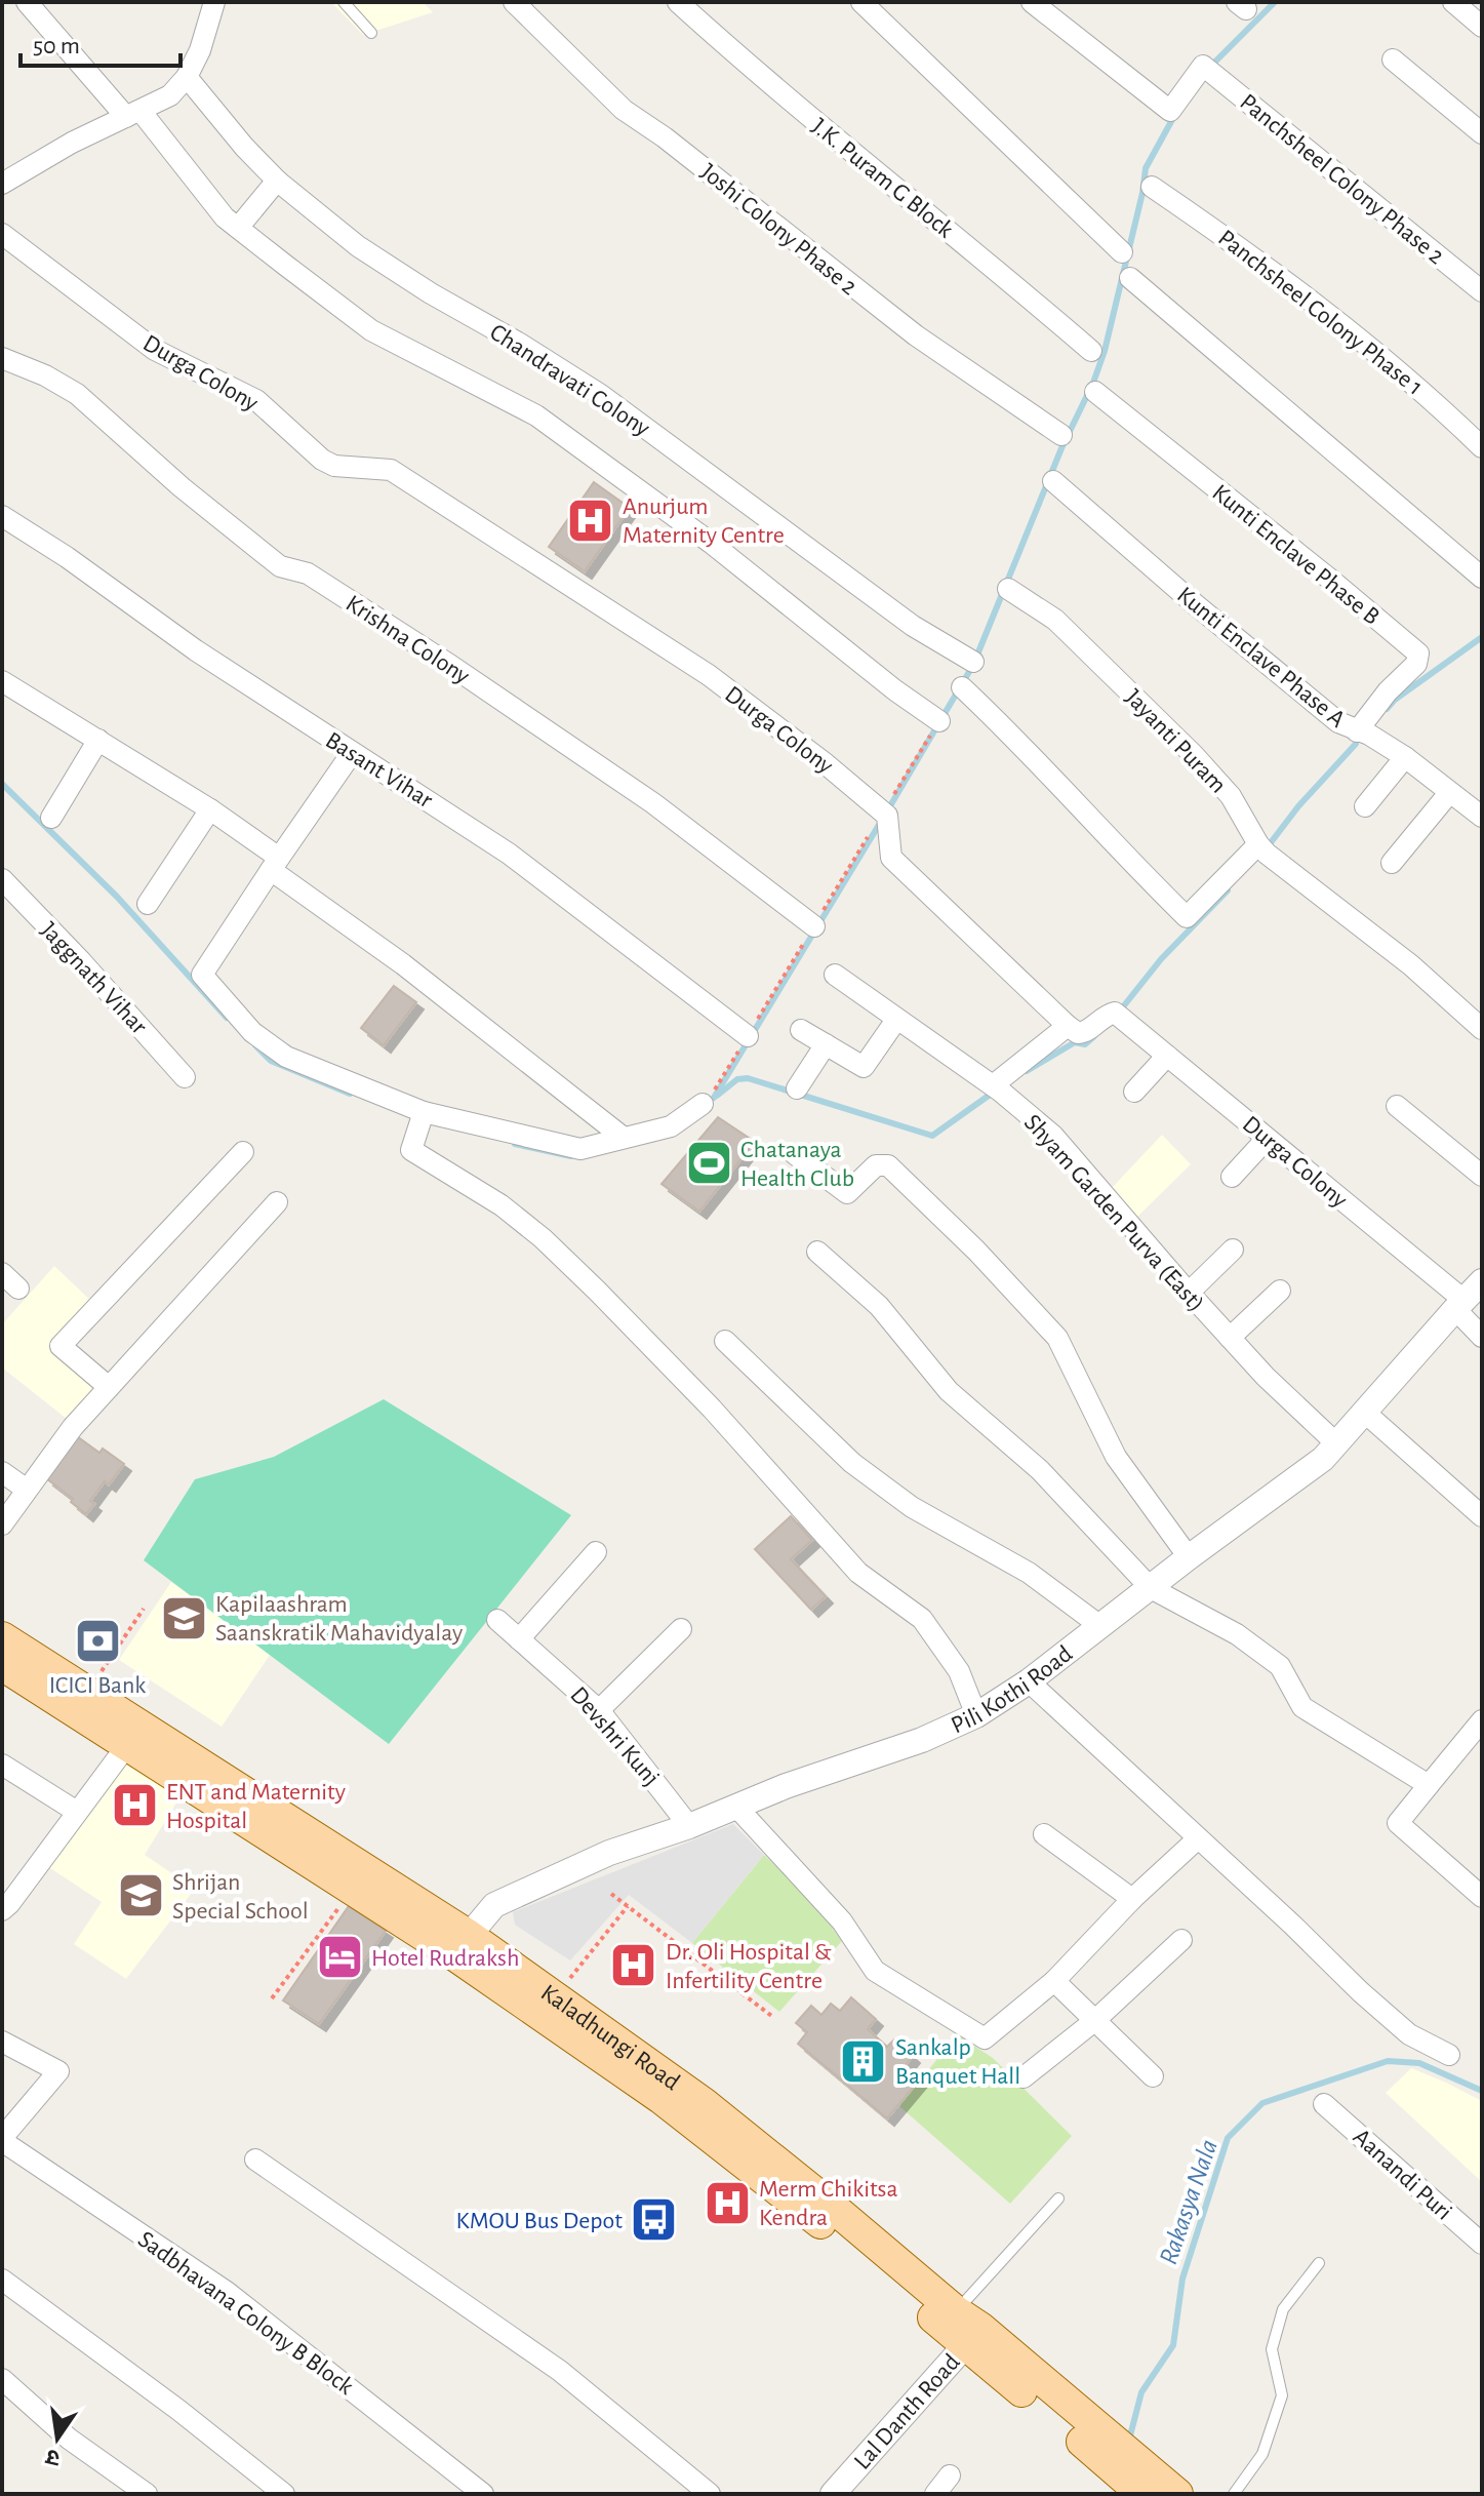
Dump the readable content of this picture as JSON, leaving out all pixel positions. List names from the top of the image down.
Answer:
{
  "streets": {
    "main road": ["Kaladhungi Road"],
    "street": [
      "J.K. Puram G Block",
      "Panchsheel Colony Phase 2",
      "Joshi Colony Phase 2",
      "Panchsheel Colony Phase 1",
      "Durga Colony",
      "Chandravati Colony",
      "Kunti Enclave Phase B",
      "Krishna Colony",
      "Kunti Enclave Phase A",
      "Jayanti Puram",
      "Basant Vihar",
      "Jaggnath Vihar",
      "Shyam Garden Purva (East)",
      "Pili Kothi Road",
      "Devshri Kunj",
      "Aanandi Puri",
      "Sadbhavana Colony B Block",
      "Lal Danth Road"
    ]
  },
  "crossings": [
    ["Durga Colony", "Pili Kothi Road"],
    ["Kunti Enclave Phase B", "Kunti Enclave Phase A"],
    ["Shyam Garden Purva (East)", "Pili Kothi Road"],
    ["Pili Kothi Road", "Devshri Kunj"],
    ["Pili Kothi Road", "Kaladhungi Road"],
    ["Kaladhungi Road", "Lal Danth Road"]
  ],
  "water": ["Rakasya Nala"],
  "places": {
    "hospital": [
      "Anurjum Maternity Centre",
      "ENT and Maternity Hospital",
      "Dr. Oli Hospital & Infertility Centre",
      "Merm Chikitsa Kendra"
    ],
    "sports": ["Chatanaya Health Club"],
    "school or university": ["Kapilaashram Saanskratik Mahavidyalay", "Shrijan Special School"],
    "bank": ["ICICI Bank"],
    "hotel": ["Hotel Rudraksh"],
    "building": ["Sankalp Banquet Hall"],
    "bus stop": ["KMOU Bus Depot"]
  },
  "scale_bar": "50 m",
  "north": "bottom"
}
